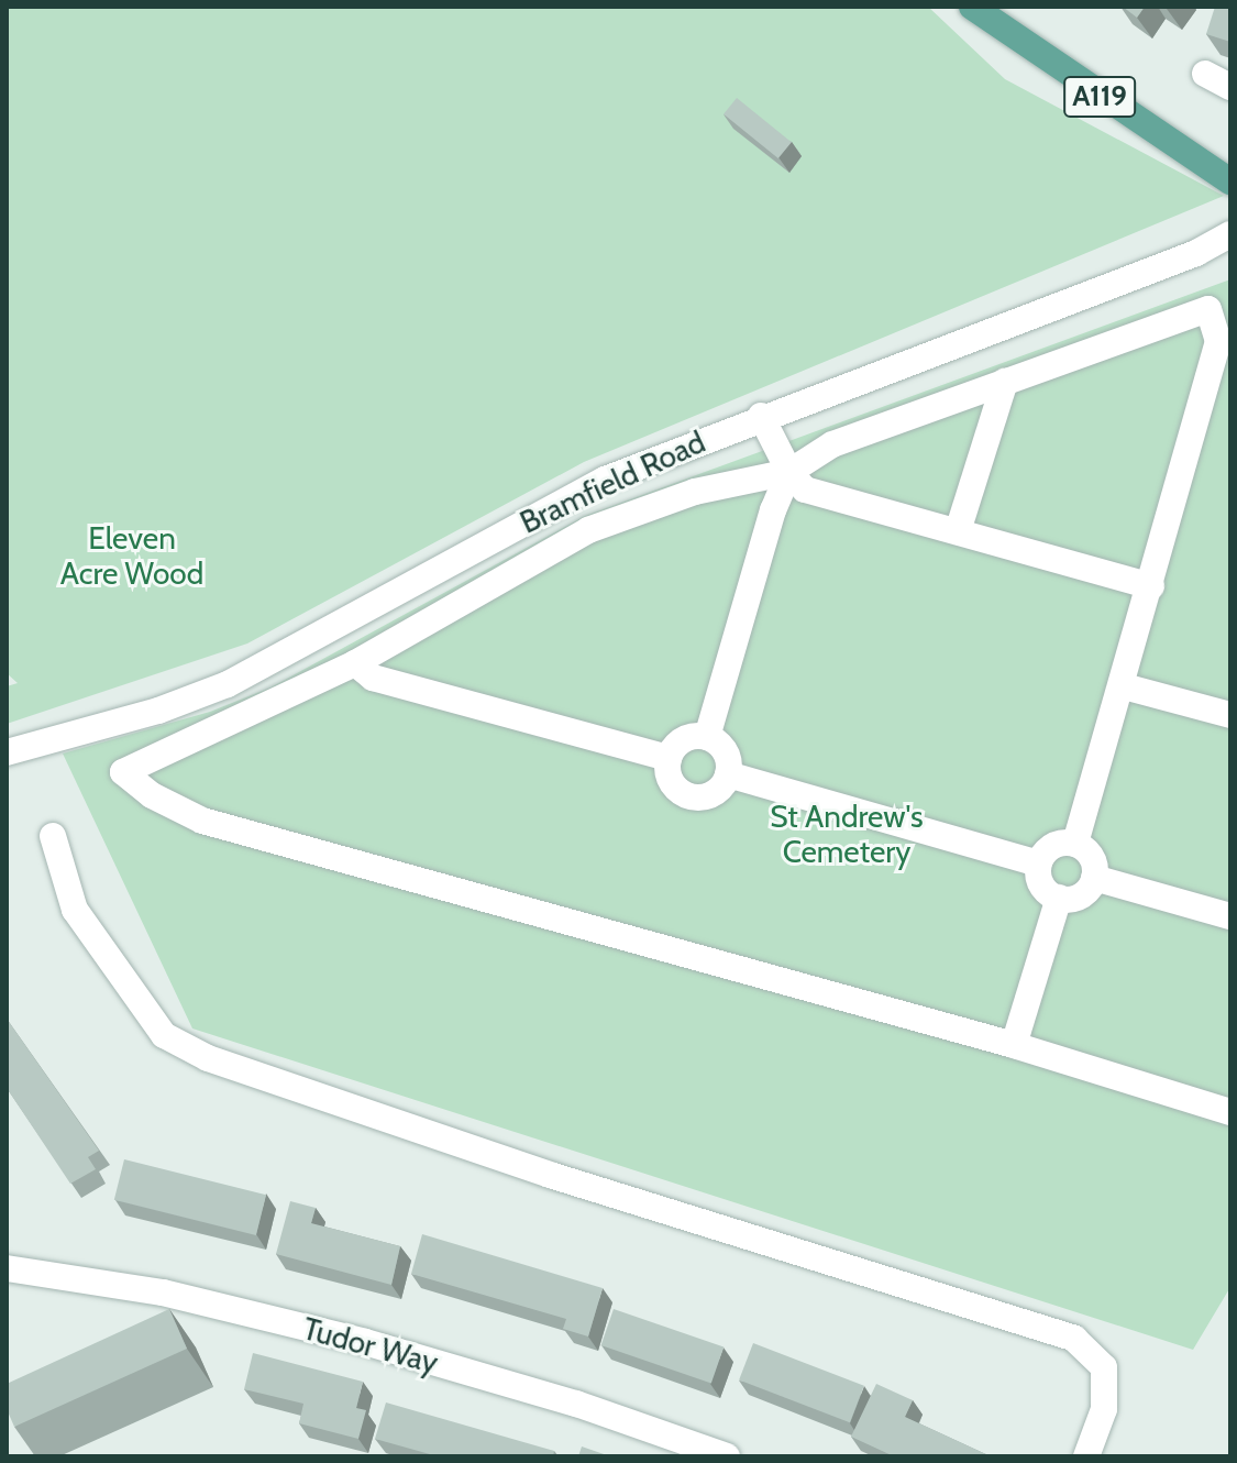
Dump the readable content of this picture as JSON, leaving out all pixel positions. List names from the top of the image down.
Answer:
{
  "streets": {
    "main road": ["A119"],
    "street": ["Bramfield Road", "Tudor Way"]
  },
  "parks": ["Eleven Acre Wood", "St Andrew's Cemetery"]
}
